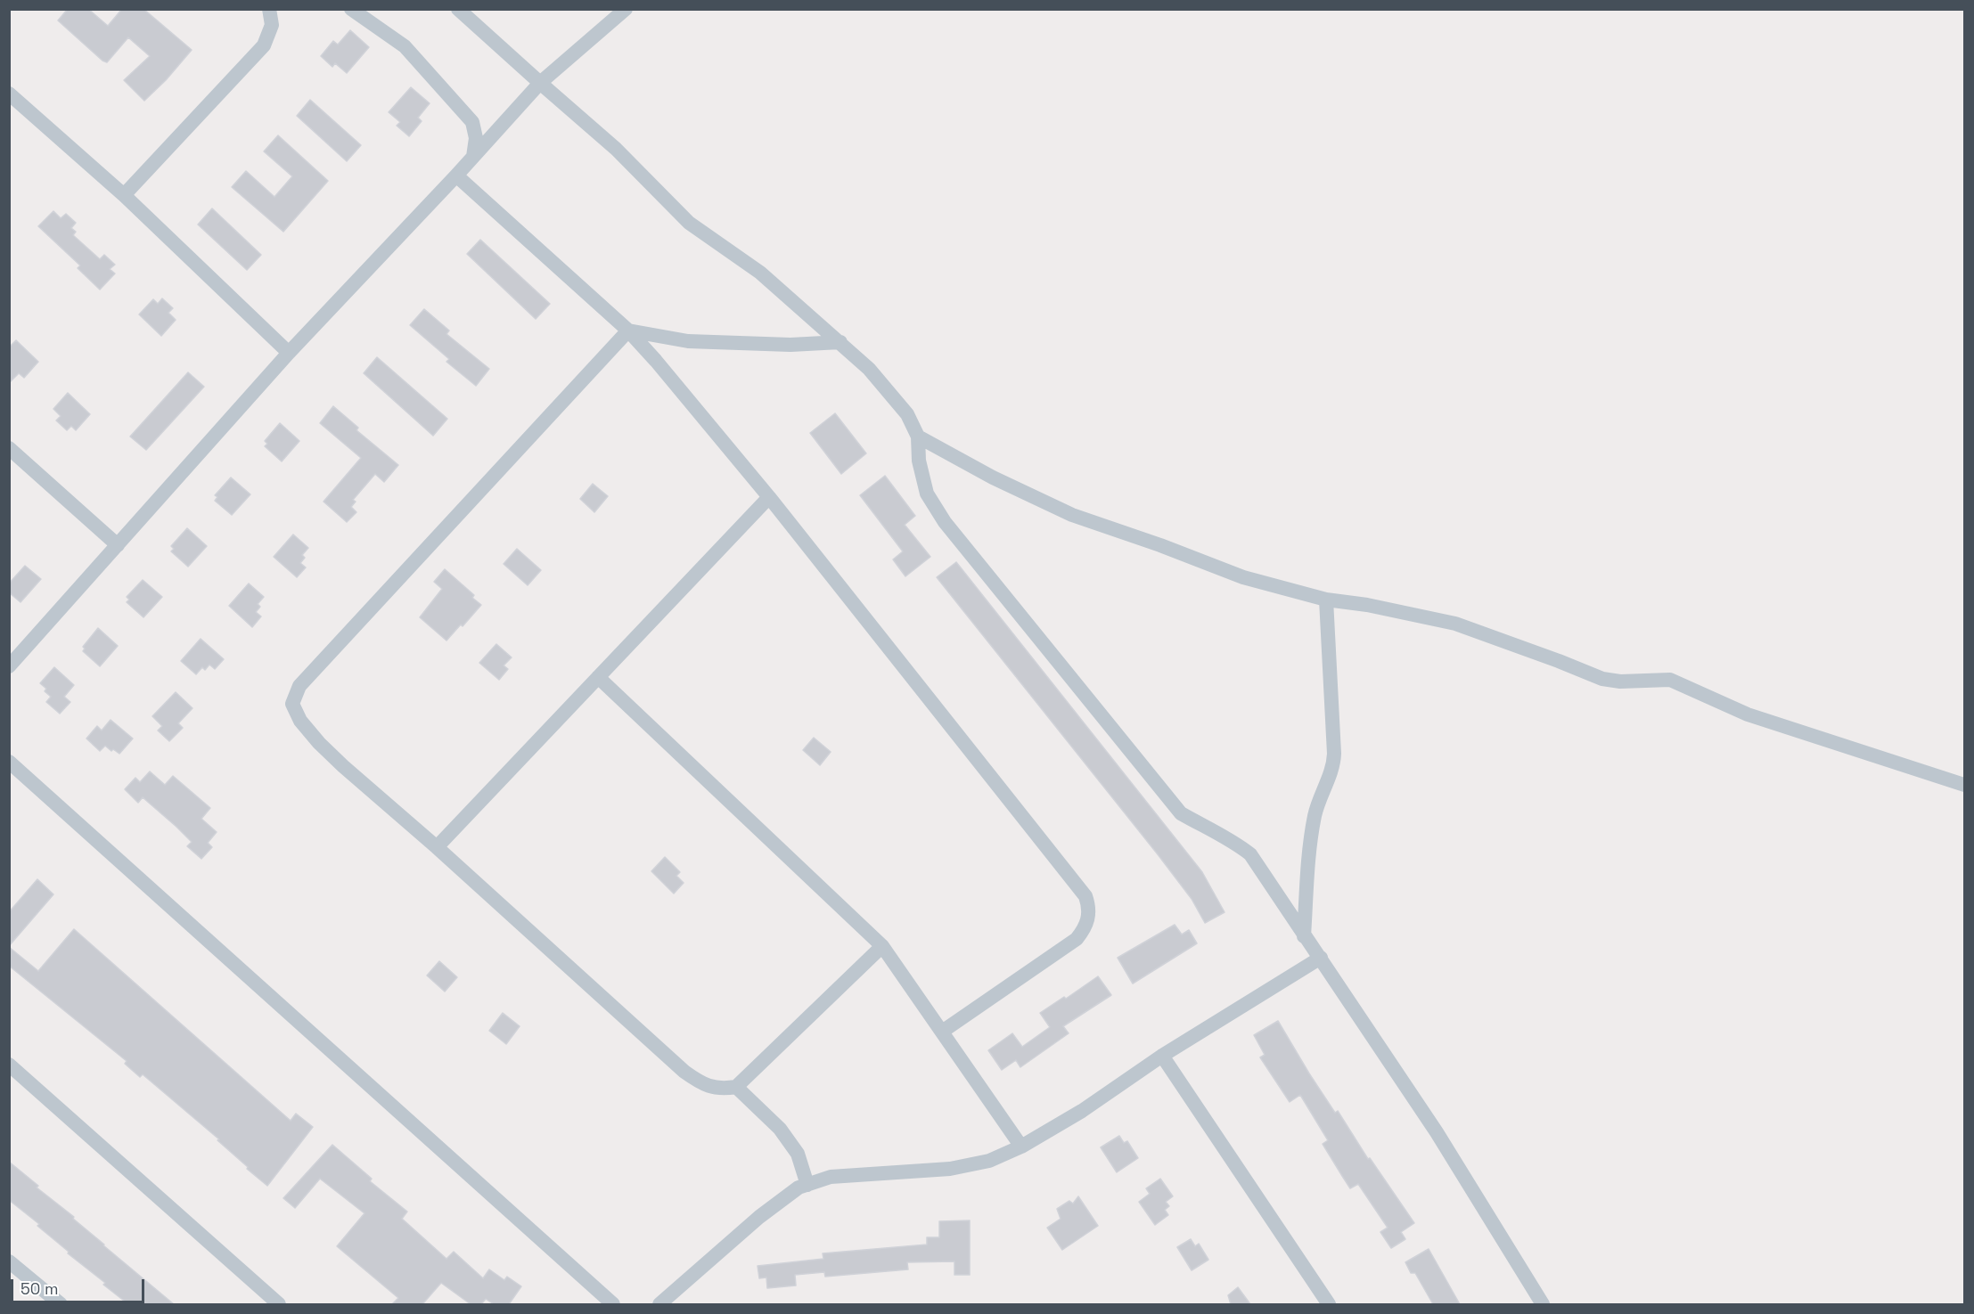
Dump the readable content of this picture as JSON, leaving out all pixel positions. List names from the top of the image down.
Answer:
{
  "scale_bar": "50 m"
}
